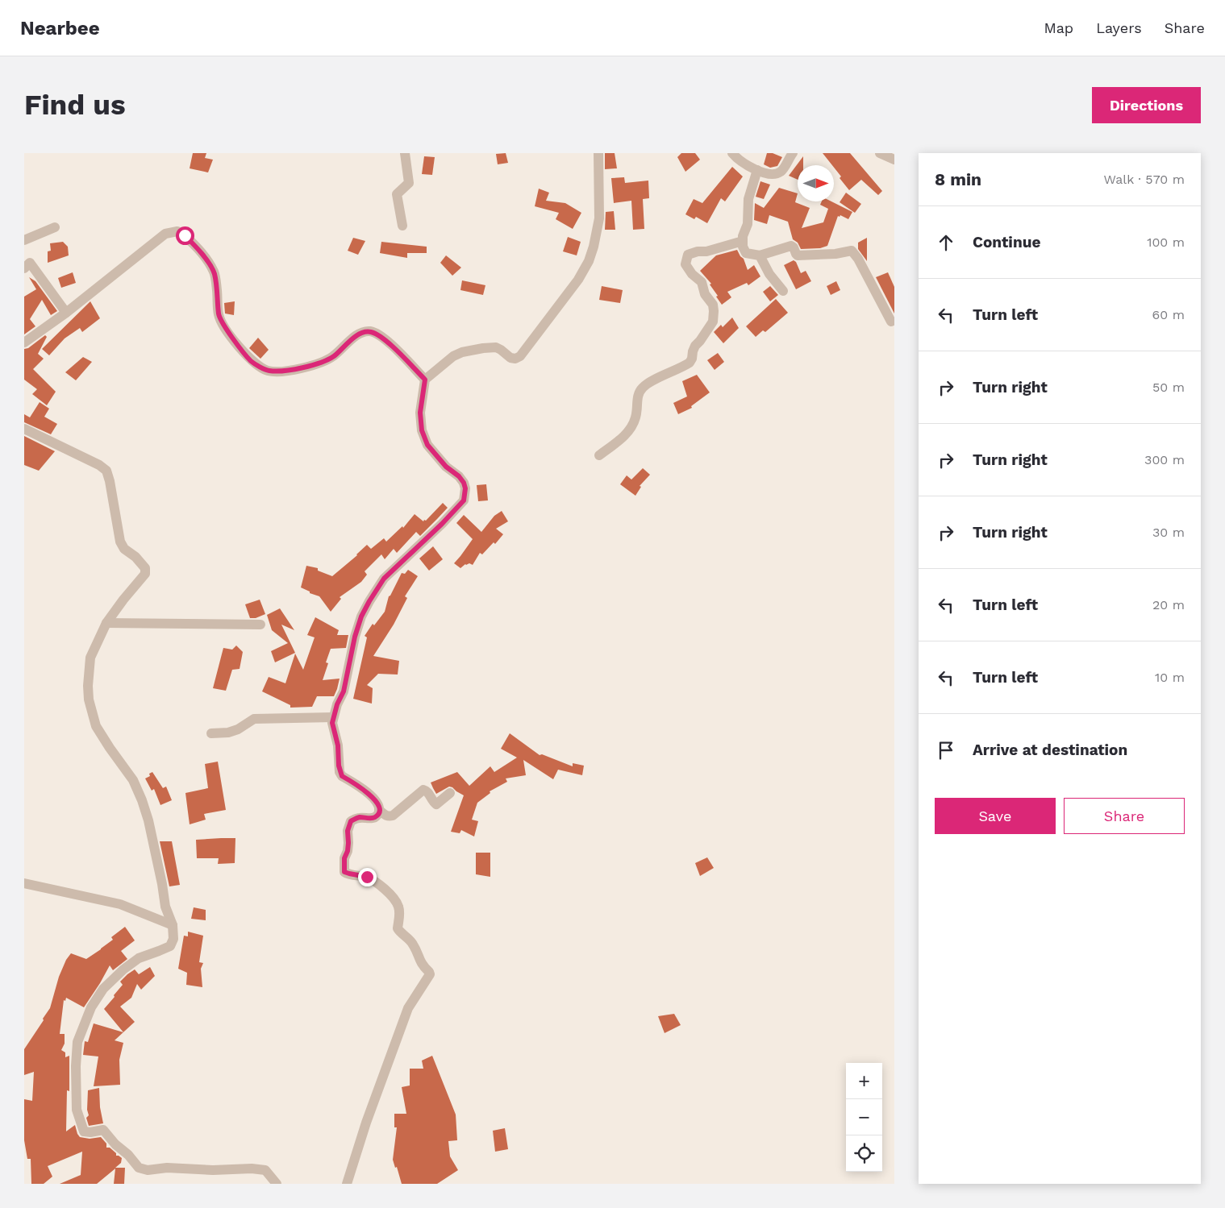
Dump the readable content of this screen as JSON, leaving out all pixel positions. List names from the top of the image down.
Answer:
{
  "north": "right",
  "page": {
    "header": "Nearbee",
    "nav": ["Map", "Layers", "Share"],
    "buttons": [
      "Directions",
      ["Save", "Share"]
    ],
    "title": "Find us",
    "heading": ["8 min", "Walk · 570 m"],
    "list": [
      ["Continue", "100 m"],
      ["Turn left", "60 m"],
      ["Turn right", "50 m"],
      ["Turn right", "300 m"],
      ["Turn right", "30 m"],
      ["Turn left", "20 m"],
      ["Turn left", "10 m"],
      "Arrive at destination"
    ],
    "map_buttons": ["+", "−"]
  }
}
